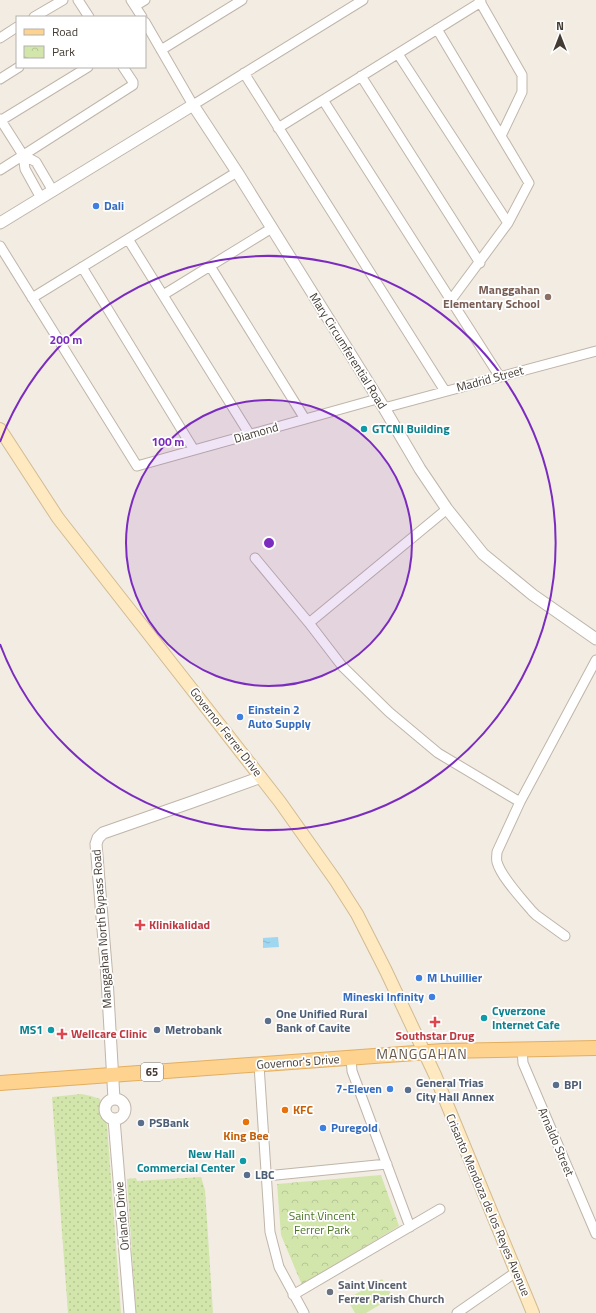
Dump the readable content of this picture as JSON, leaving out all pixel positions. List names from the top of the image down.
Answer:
{
  "streets": {
    "main road": [
      "Governor Ferrer Drive",
      "Governor's Drive",
      "65",
      "Crisanto Mendoza de los Reyes Avenue"
    ],
    "street": [
      "Mary Circumferential Road",
      "Madrid Street",
      "Diamond",
      "Manggahan North Bypass Road",
      "Arnaldo Street",
      "Orlando Drive"
    ]
  },
  "crossings": [
    ["Mary Circumferential Road", "Madrid Street"],
    ["Mary Circumferential Road", "Diamond"],
    ["Madrid Street", "Diamond"],
    ["Governor Ferrer Drive", "Manggahan North Bypass Road"],
    ["Governor Ferrer Drive", "Governor's Drive"],
    ["Governor Ferrer Drive", "Crisanto Mendoza de los Reyes Avenue"],
    ["Manggahan North Bypass Road", "Governor's Drive"],
    ["Manggahan North Bypass Road", "Orlando Drive"],
    ["Governor's Drive", "Arnaldo Street"],
    ["Governor's Drive", "Crisanto Mendoza de los Reyes Avenue"],
    ["Governor's Drive", "Orlando Drive"]
  ],
  "districts": ["MANGGAHAN"],
  "parks": ["Saint Vincent Ferrer Park"],
  "places": {
    "other": [
      "Dali",
      "Manggahan Elementary School",
      "GTCNI Building",
      "Einstein 2 Auto Supply",
      "M Lhuillier",
      "Mineski Infinity",
      "Cyverzone Internet Cafe",
      "One Unified Rural Bank of Cavite",
      "MS1",
      "Metrobank",
      "BPI",
      "7-Eleven",
      "General Trias City Hall Annex",
      "KFC",
      "King Bee",
      "PSBank",
      "Puregold",
      "New Hall Commercial Center",
      "LBC",
      "Saint Vincent Ferrer Parish Church"
    ],
    "health": ["Klinikalidad", "Southstar Drug", "Wellcare Clinic"]
  },
  "legend": ["Road", "Park"],
  "north": "top",
  "rings": ["200 m", "100 m"]
}
